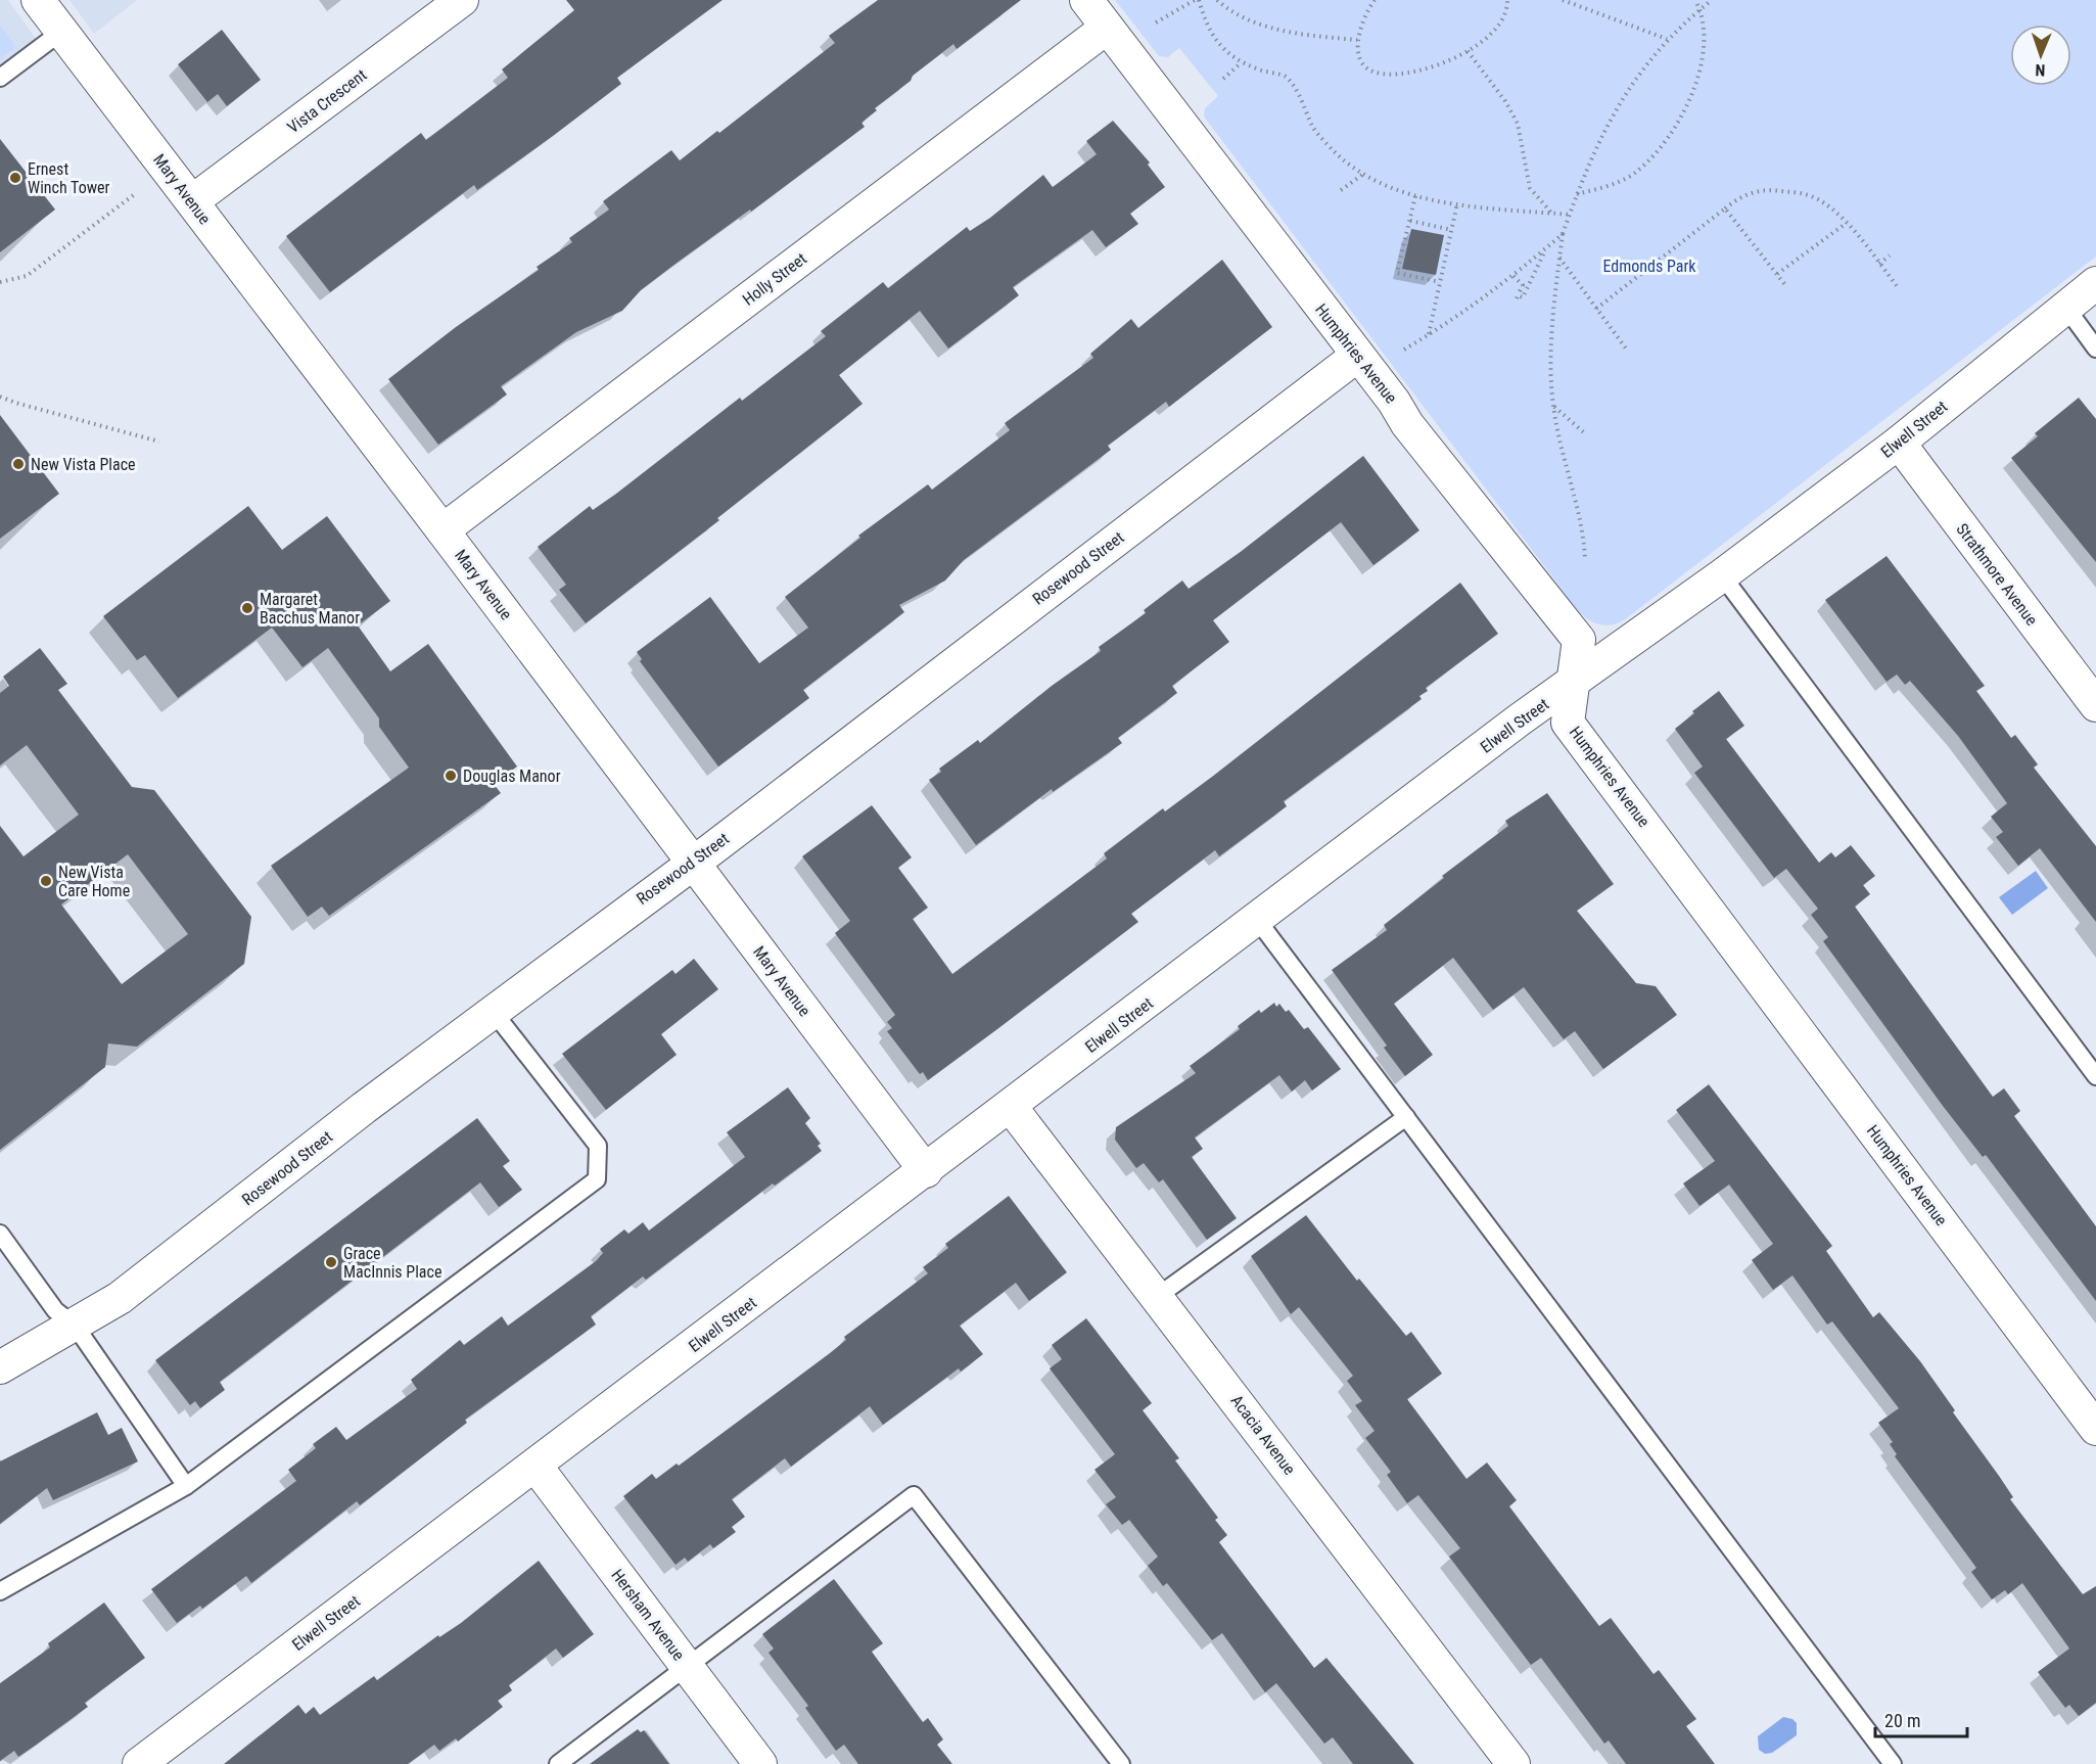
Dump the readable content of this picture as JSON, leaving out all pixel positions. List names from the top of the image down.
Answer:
{
  "streets": {
    "street": [
      "Vista Crescent",
      "Mary Avenue",
      "Holly Street",
      "Humphries Avenue",
      "Elwell Street",
      "Rosewood Street",
      "Strathmore Avenue",
      "Acacia Avenue",
      "Hersham Avenue"
    ]
  },
  "crossings": [
    ["Vista Crescent", "Mary Avenue"],
    ["Mary Avenue", "Holly Street"],
    ["Mary Avenue", "Elwell Street"],
    ["Mary Avenue", "Rosewood Street"],
    ["Holly Street", "Humphries Avenue"],
    ["Humphries Avenue", "Elwell Street"],
    ["Humphries Avenue", "Rosewood Street"],
    ["Elwell Street", "Strathmore Avenue"],
    ["Elwell Street", "Acacia Avenue"],
    ["Elwell Street", "Hersham Avenue"]
  ],
  "parks": ["Edmonds Park"],
  "places": [
    "Ernest Winch Tower",
    "New Vista Place",
    "Margaret Bacchus Manor",
    "Douglas Manor",
    "New Vista Care Home",
    "Grace MacInnis Place"
  ],
  "scale_bar": "20 m",
  "north": "bottom"
}
